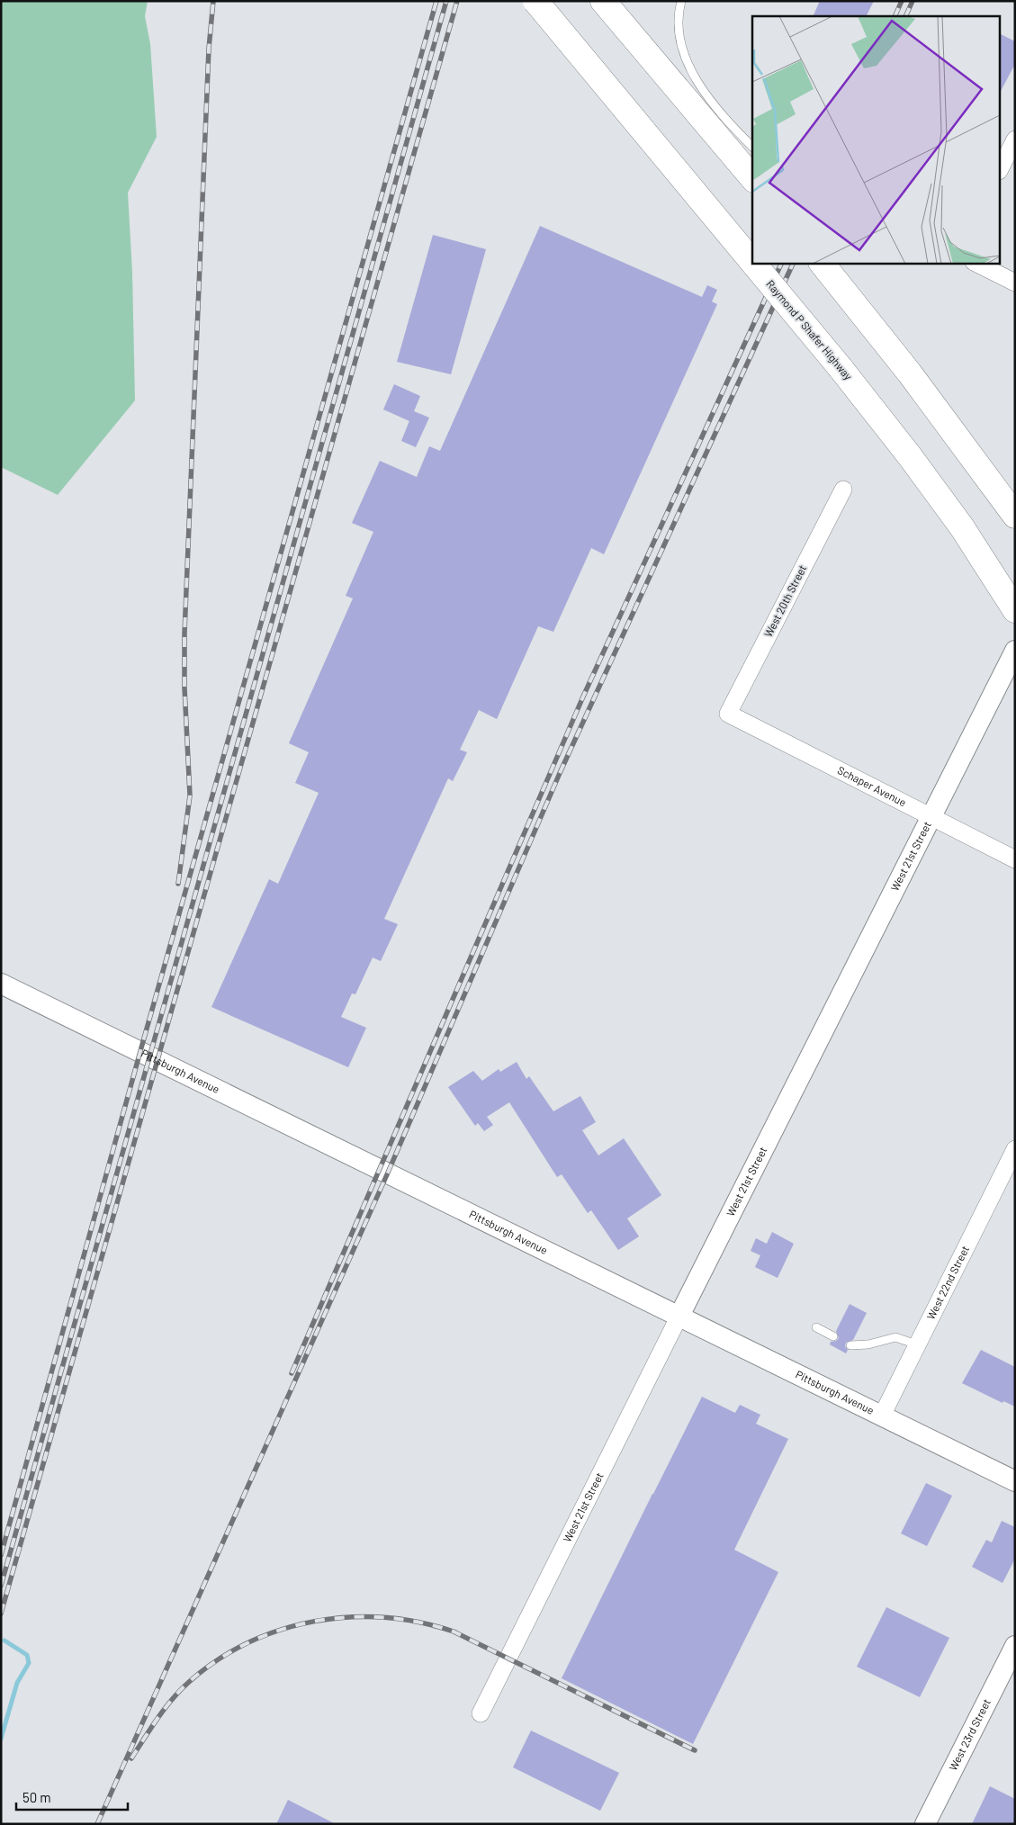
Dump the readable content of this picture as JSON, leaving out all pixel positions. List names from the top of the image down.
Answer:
{
  "streets": {
    "highway": ["Raymond P Shafer Highway"],
    "street": [
      "West 20th Street",
      "Schaper Avenue",
      "West 21st Street",
      "Pittsburgh Avenue",
      "West 22nd Street",
      "West 23rd Street"
    ]
  },
  "crossings": [
    ["West 20th Street", "Schaper Avenue"],
    ["Schaper Avenue", "West 21st Street"],
    ["West 21st Street", "Pittsburgh Avenue"],
    ["Pittsburgh Avenue", "West 22nd Street"]
  ],
  "scale_bar": "50 m"
}
